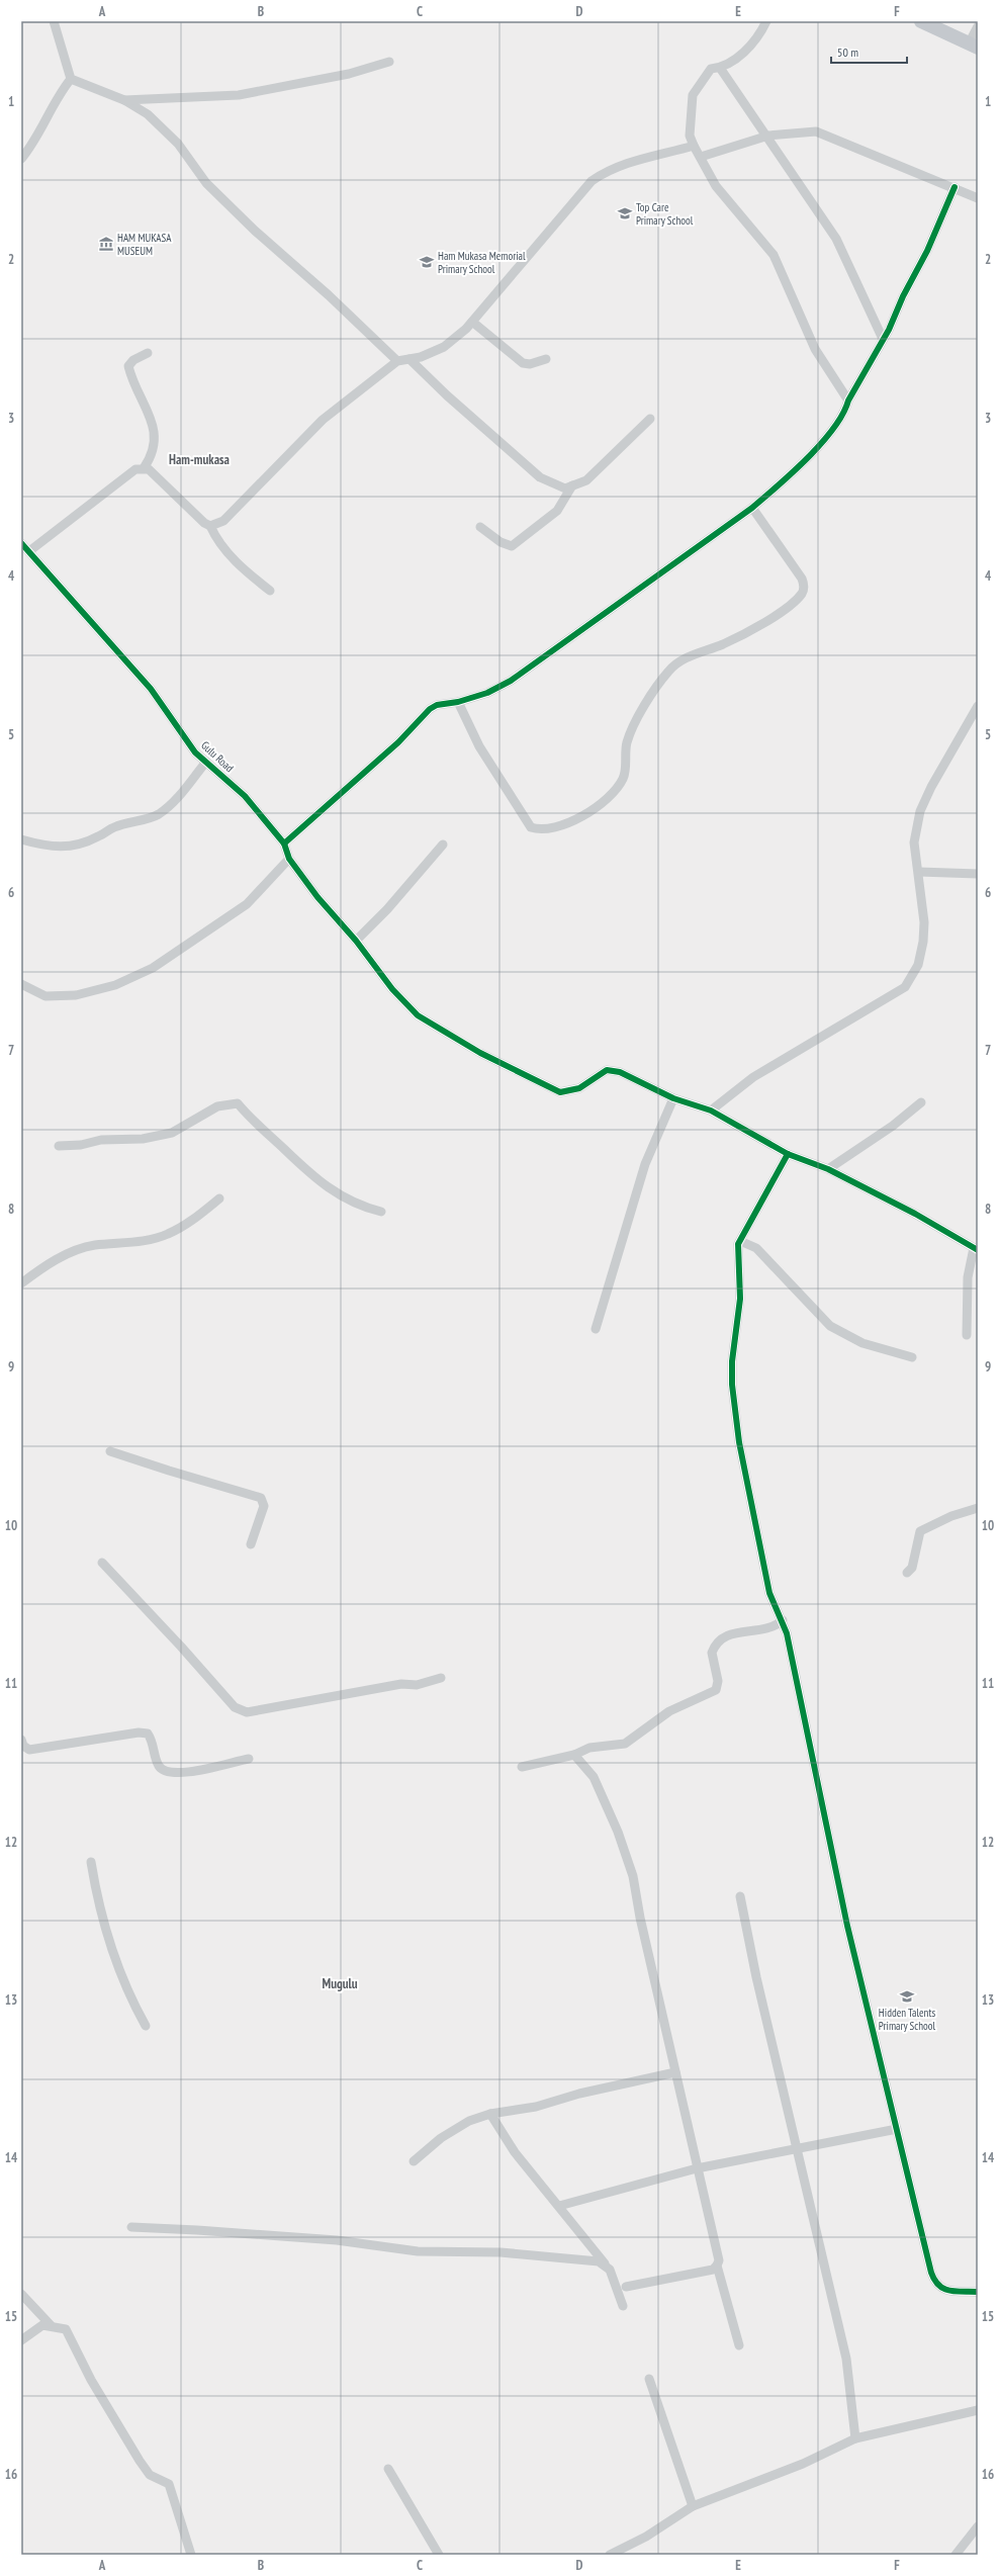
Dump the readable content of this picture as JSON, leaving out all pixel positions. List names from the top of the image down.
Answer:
{
  "streets": {
    "street": ["Gulu Road"]
  },
  "districts": ["Ham-mukasa", "Mugulu"],
  "places": {
    "school or university": ["Top Care Primary School", "Ham Mukasa Memorial Primary School", "Hidden Talents Primary School"],
    "museum": ["HAM MUKASA MUSEUM"]
  },
  "scale_bar": "50 m",
  "grid": {
    "columns": [
      "A",
      "B",
      "C",
      "D",
      "E",
      "F"
    ],
    "rows": [
      "1",
      "2",
      "3",
      "4",
      "5",
      "6",
      "7",
      "8",
      "9",
      "10",
      "11",
      "12",
      "13",
      "14",
      "15",
      "16"
    ]
  }
}
